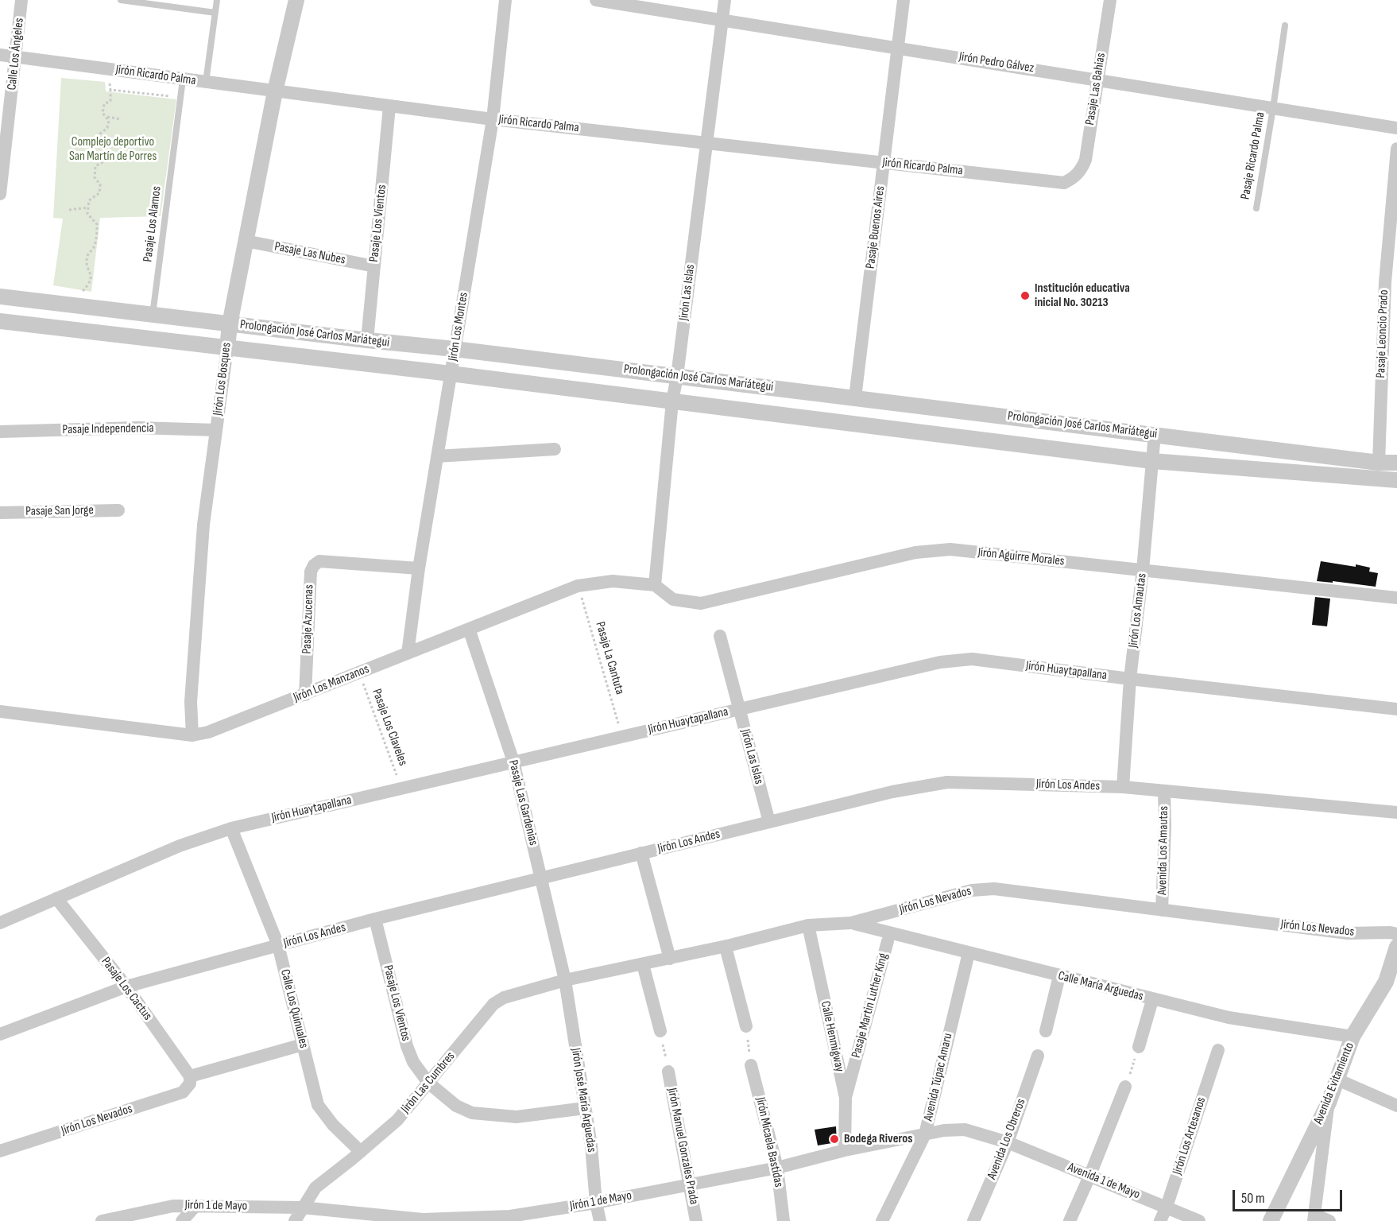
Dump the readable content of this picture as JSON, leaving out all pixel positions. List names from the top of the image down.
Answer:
{
  "streets": {
    "street": [
      "Calle Los Ángeles",
      "Jirón Pedro Gálvez",
      "Jirón Ricardo Palma",
      "Pasaje Las Bahias",
      "Pasaje Los Vientos",
      "Pasaje Buenos Aires",
      "Pasaje Las Nubes",
      "Jirón Las Islas",
      "Jirón Los Montes",
      "Prolongación José Carlos Mariátegui",
      "Pasaje Leoncio Prado",
      "Jirón Los Bosques",
      "Pasaje Independencia",
      "Pasaje San Jorge",
      "Jirón Aguirre Morales",
      "Jirón Los Amautas",
      "Pasaje Azucenas",
      "Jirón Huaytapallana",
      "Jirón Los Manzanos",
      "Jirón Los Andes",
      "Pasaje Las Gardenias",
      "Avenida Los Amautas",
      "Jirón Los Nevados",
      "Calle María Arguedas",
      "Pasaje Los Cactus",
      "Pasaje Martin Luther King",
      "Calle Los Quinuales",
      "Calle Henmigway",
      "Avenida Túpac Amaru",
      "Jirón Las Cumbres",
      "Avenida Evitamiento",
      "Jirón José María Arguedas",
      "Jirón Los Artesanos",
      "Avenida Los Obreros",
      "Jirón Micaela Bastidas",
      "Jirón Manuel Gonzales Prada",
      "Avenida 1 de Mayo",
      "Jirón 1 de Mayo"
    ],
    "lane": ["Pasaje Ricardo Palma", "Pasaje Los Alamos"],
    "path": ["Pasaje La Cantuta", "Pasaje Los Claveles"]
  },
  "crossings": [
    ["Calle Los Ángeles", "Jirón Ricardo Palma"],
    ["Jirón Pedro Gálvez", "Pasaje Las Bahias"],
    ["Jirón Pedro Gálvez", "Pasaje Ricardo Palma"],
    ["Jirón Pedro Gálvez", "Pasaje Buenos Aires"],
    ["Jirón Pedro Gálvez", "Jirón Las Islas"],
    ["Jirón Ricardo Palma", "Pasaje Las Bahias"],
    ["Jirón Ricardo Palma", "Pasaje Los Vientos"],
    ["Jirón Ricardo Palma", "Pasaje Los Alamos"],
    ["Jirón Ricardo Palma", "Pasaje Buenos Aires"],
    ["Jirón Ricardo Palma", "Jirón Las Islas"],
    ["Jirón Ricardo Palma", "Jirón Los Montes"],
    ["Jirón Ricardo Palma", "Jirón Los Bosques"],
    ["Pasaje Los Vientos", "Pasaje Las Nubes"],
    ["Pasaje Los Vientos", "Prolongación José Carlos Mariátegui"],
    ["Pasaje Los Vientos", "Jirón Los Andes"],
    ["Pasaje Los Vientos", "Jirón Las Cumbres"],
    ["Pasaje Los Vientos", "Jirón José María Arguedas"],
    ["Pasaje Los Alamos", "Prolongación José Carlos Mariátegui"],
    ["Pasaje Buenos Aires", "Prolongación José Carlos Mariátegui"],
    ["Pasaje Las Nubes", "Jirón Los Bosques"],
    ["Jirón Las Islas", "Prolongación José Carlos Mariátegui"],
    ["Jirón Las Islas", "Jirón Aguirre Morales"],
    ["Jirón Las Islas", "Jirón Huaytapallana"],
    ["Jirón Las Islas", "Jirón Los Manzanos"],
    ["Jirón Las Islas", "Jirón Los Andes"],
    ["Jirón Los Montes", "Prolongación José Carlos Mariátegui"],
    ["Jirón Los Montes", "Pasaje Azucenas"],
    ["Jirón Los Montes", "Jirón Los Manzanos"],
    ["Prolongación José Carlos Mariátegui", "Pasaje Leoncio Prado"],
    ["Prolongación José Carlos Mariátegui", "Jirón Los Bosques"],
    ["Prolongación José Carlos Mariátegui", "Jirón Los Amautas"],
    ["Jirón Los Bosques", "Pasaje Independencia"],
    ["Jirón Los Bosques", "Jirón Los Manzanos"],
    ["Jirón Aguirre Morales", "Jirón Los Amautas"],
    ["Jirón Aguirre Morales", "Jirón Los Manzanos"],
    ["Jirón Los Amautas", "Jirón Huaytapallana"],
    ["Jirón Los Amautas", "Jirón Los Andes"],
    ["Pasaje Azucenas", "Jirón Los Manzanos"],
    ["Pasaje La Cantuta", "Jirón Huaytapallana"],
    ["Pasaje La Cantuta", "Jirón Los Manzanos"],
    ["Jirón Huaytapallana", "Pasaje Los Claveles"],
    ["Jirón Huaytapallana", "Pasaje Las Gardenias"],
    ["Jirón Huaytapallana", "Pasaje Los Cactus"],
    ["Jirón Huaytapallana", "Calle Los Quinuales"],
    ["Jirón Los Manzanos", "Pasaje Los Claveles"],
    ["Jirón Los Manzanos", "Pasaje Las Gardenias"],
    ["Jirón Los Andes", "Pasaje Las Gardenias"],
    ["Jirón Los Andes", "Avenida Los Amautas"],
    ["Jirón Los Andes", "Pasaje Los Cactus"],
    ["Jirón Los Andes", "Calle Los Quinuales"],
    ["Pasaje Las Gardenias", "Jirón Los Nevados"],
    ["Pasaje Las Gardenias", "Jirón Las Cumbres"],
    ["Pasaje Las Gardenias", "Jirón José María Arguedas"],
    ["Avenida Los Amautas", "Jirón Los Nevados"],
    ["Jirón Los Nevados", "Calle María Arguedas"],
    ["Jirón Los Nevados", "Pasaje Los Cactus"],
    ["Jirón Los Nevados", "Calle Los Quinuales"],
    ["Jirón Los Nevados", "Calle Henmigway"],
    ["Jirón Los Nevados", "Jirón Las Cumbres"],
    ["Jirón Los Nevados", "Jirón José María Arguedas"],
    ["Calle María Arguedas", "Avenida Túpac Amaru"],
    ["Calle María Arguedas", "Avenida Evitamiento"],
    ["Pasaje Martin Luther King", "Calle Henmigway"],
    ["Calle Los Quinuales", "Jirón Las Cumbres"],
    ["Calle Henmigway", "Jirón 1 de Mayo"],
    ["Avenida Túpac Amaru", "Jirón 1 de Mayo"],
    ["Jirón Las Cumbres", "Jirón José María Arguedas"],
    ["Jirón Las Cumbres", "Jirón 1 de Mayo"],
    ["Jirón José María Arguedas", "Jirón 1 de Mayo"],
    ["Jirón Los Artesanos", "Avenida 1 de Mayo"],
    ["Avenida Los Obreros", "Avenida 1 de Mayo"],
    ["Avenida Los Obreros", "Jirón 1 de Mayo"],
    ["Jirón Micaela Bastidas", "Jirón 1 de Mayo"],
    ["Jirón Manuel Gonzales Prada", "Jirón 1 de Mayo"],
    ["Avenida 1 de Mayo", "Jirón 1 de Mayo"]
  ],
  "parks": ["Complejo deportivo San Martín de Porres"],
  "places": ["Institución educativa inicial No. 30213", "Bodega Riveros"],
  "scale_bar": "50 m"
}
